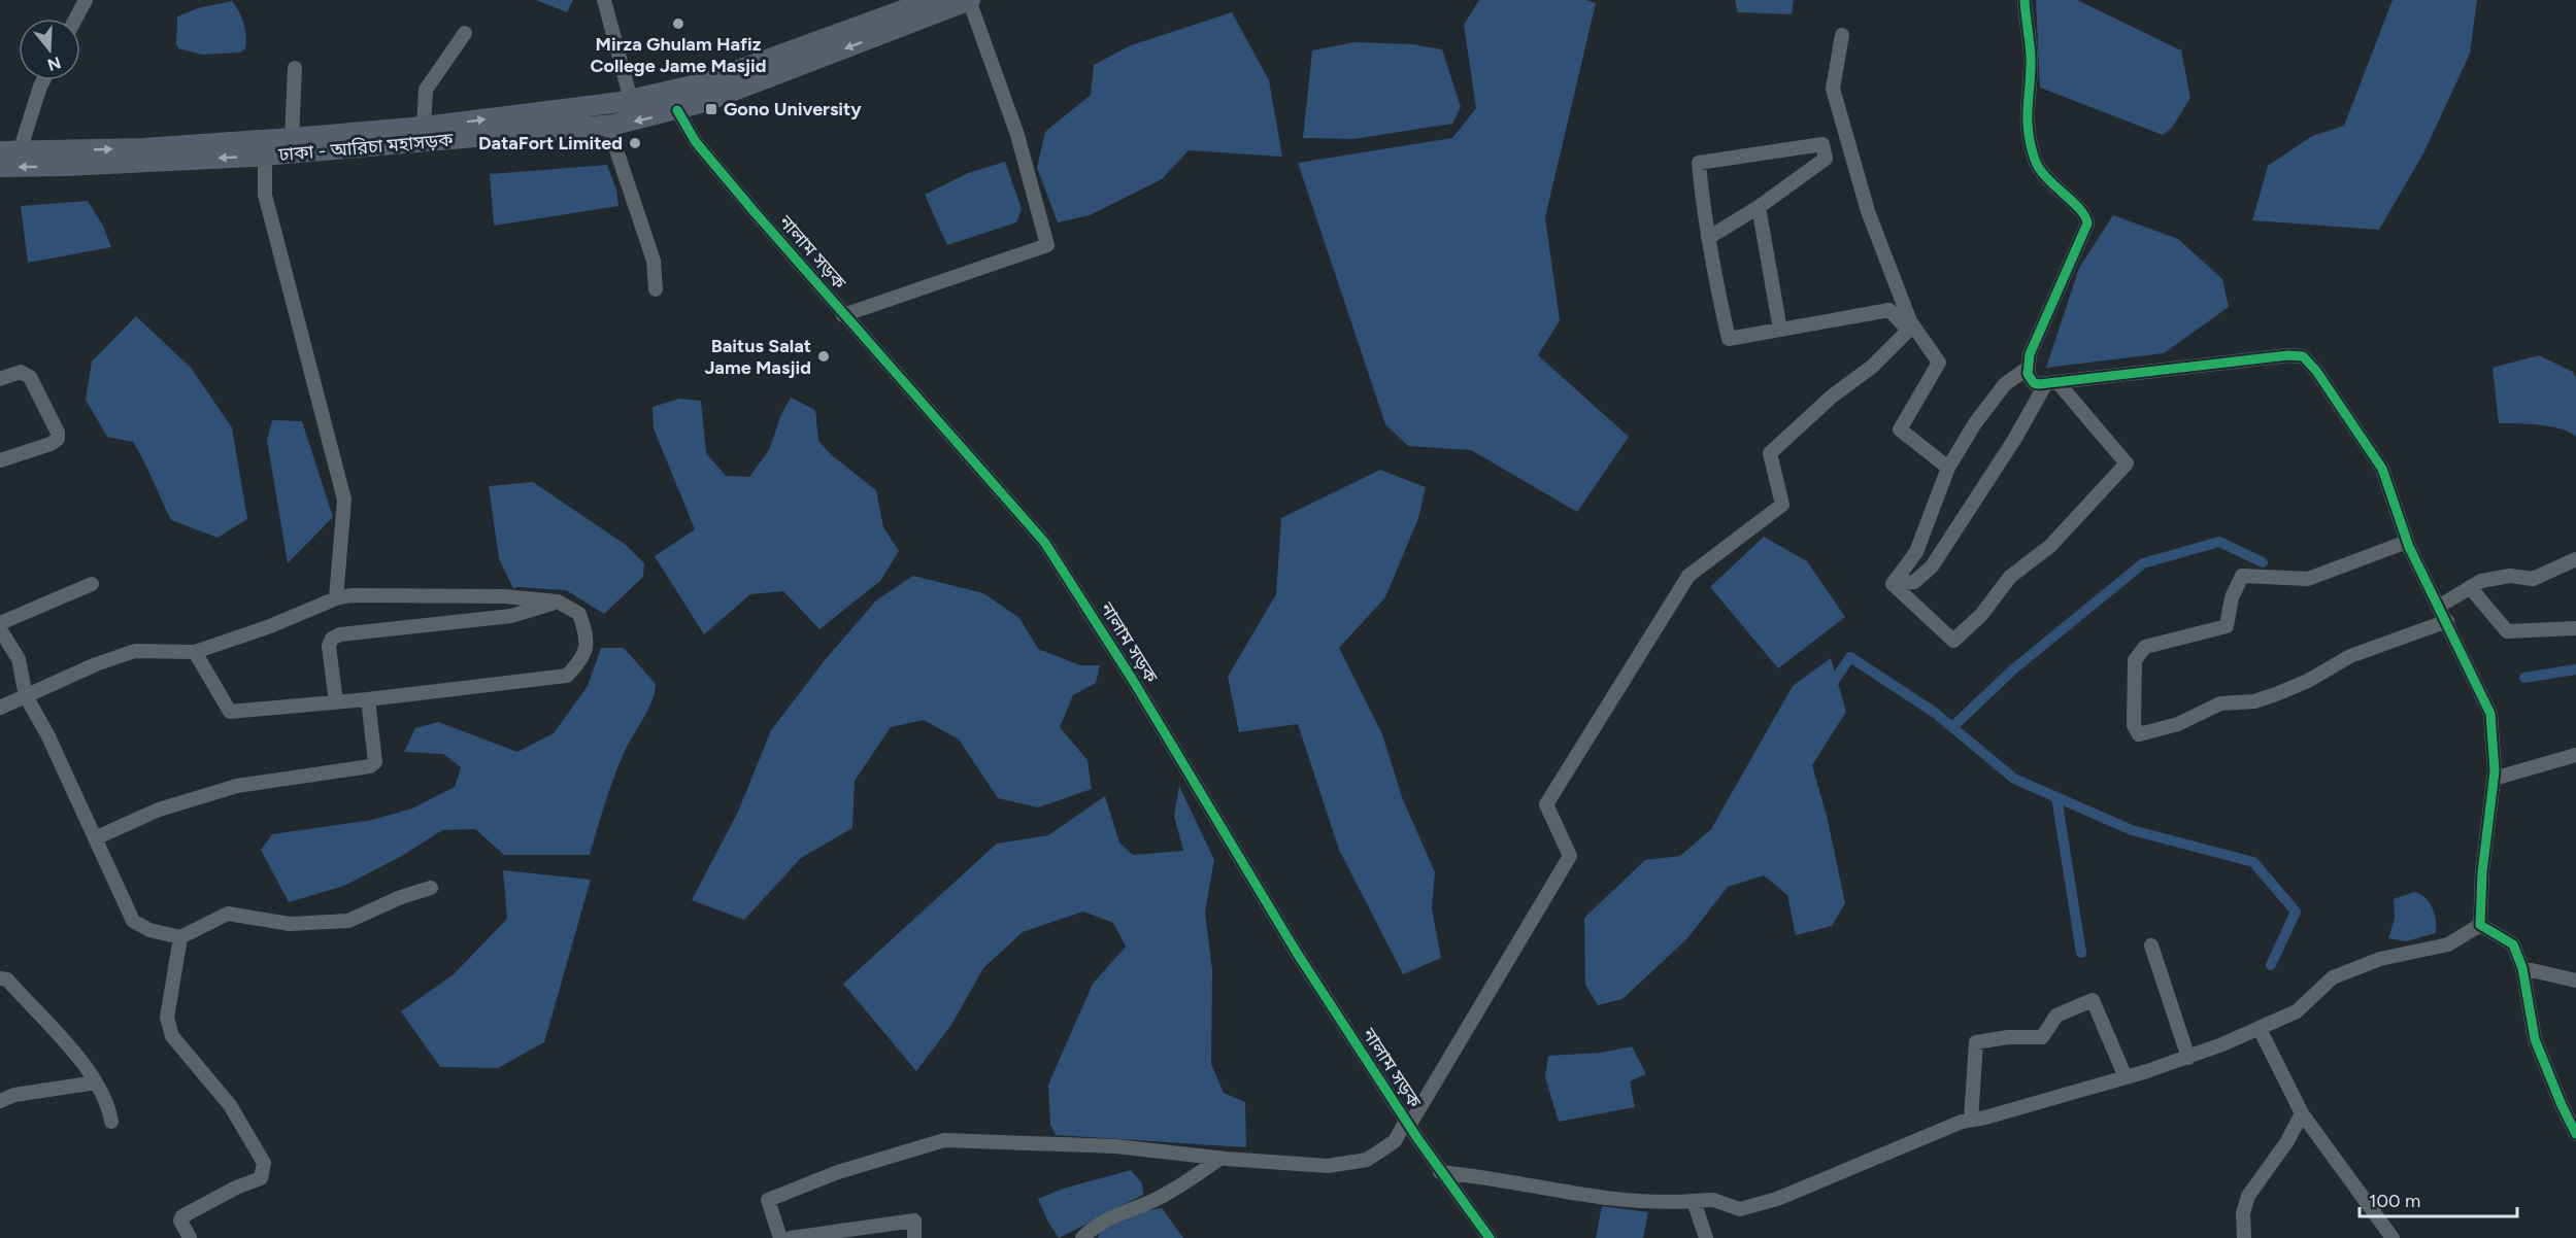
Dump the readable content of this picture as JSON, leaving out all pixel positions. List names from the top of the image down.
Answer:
{
  "streets": {
    "highway": ["ঢাকা - আরিচা মহাসড়ক"],
    "street": ["নালাম সড়ক"]
  },
  "crossings": [
    ["ঢাকা - আরিচা মহাসড়ক", "নালাম সড়ক"]
  ],
  "places": {
    "other": ["Mirza Ghulam Hafiz College Jame Masjid", "DataFort Limited", "Baitus Salat Jame Masjid"],
    "transit": ["Gono University"]
  },
  "scale_bar": "100 m",
  "north": "bottom"
}
